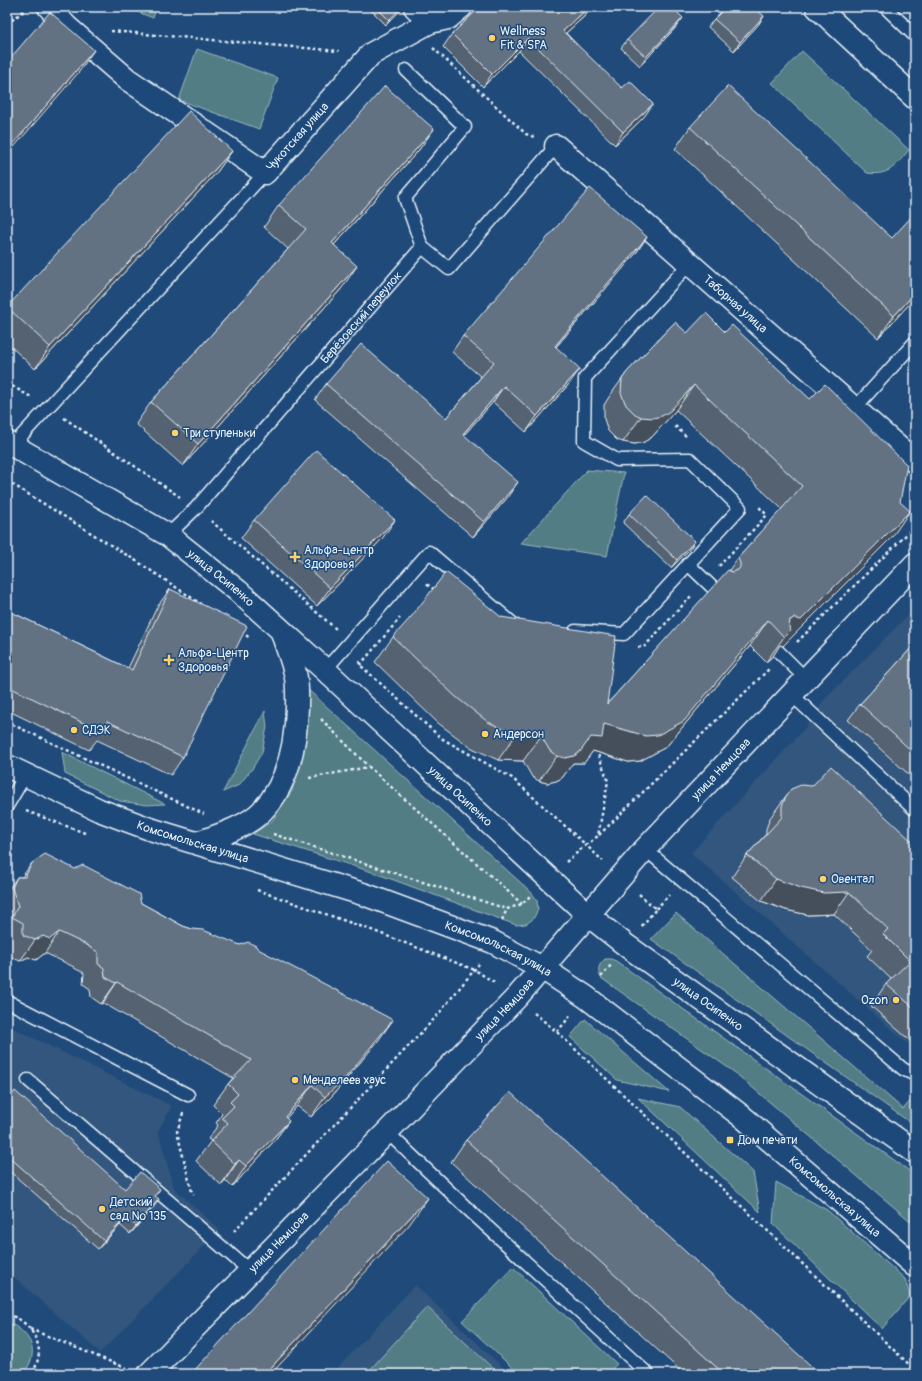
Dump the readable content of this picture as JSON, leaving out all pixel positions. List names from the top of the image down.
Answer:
{
  "streets": {
    "main road": [
      "Чукотская улица",
      "Таборная улица",
      "улица Осипенко",
      "улица Немцова",
      "Комсомольская улица"
    ],
    "lane": ["Берёзовский переулок"]
  },
  "crossings": [
    ["Берёзовский переулок", "улица Осипенко"],
    ["улица Осипенко", "улица Немцова"],
    ["улица Немцова", "Комсомольская улица"]
  ],
  "places": {
    "other": [
      "Wellness Fit & SPA",
      "Три ступеньки",
      "СДЭК",
      "Андерсон",
      "Овентал",
      "Ozon",
      "Менделеев хаус",
      "Детский сад № 135"
    ],
    "health": ["Альфа-центр Здоровья", "Альфа-Центр Здоровья"],
    "transit": ["Дом печати"]
  }
}
